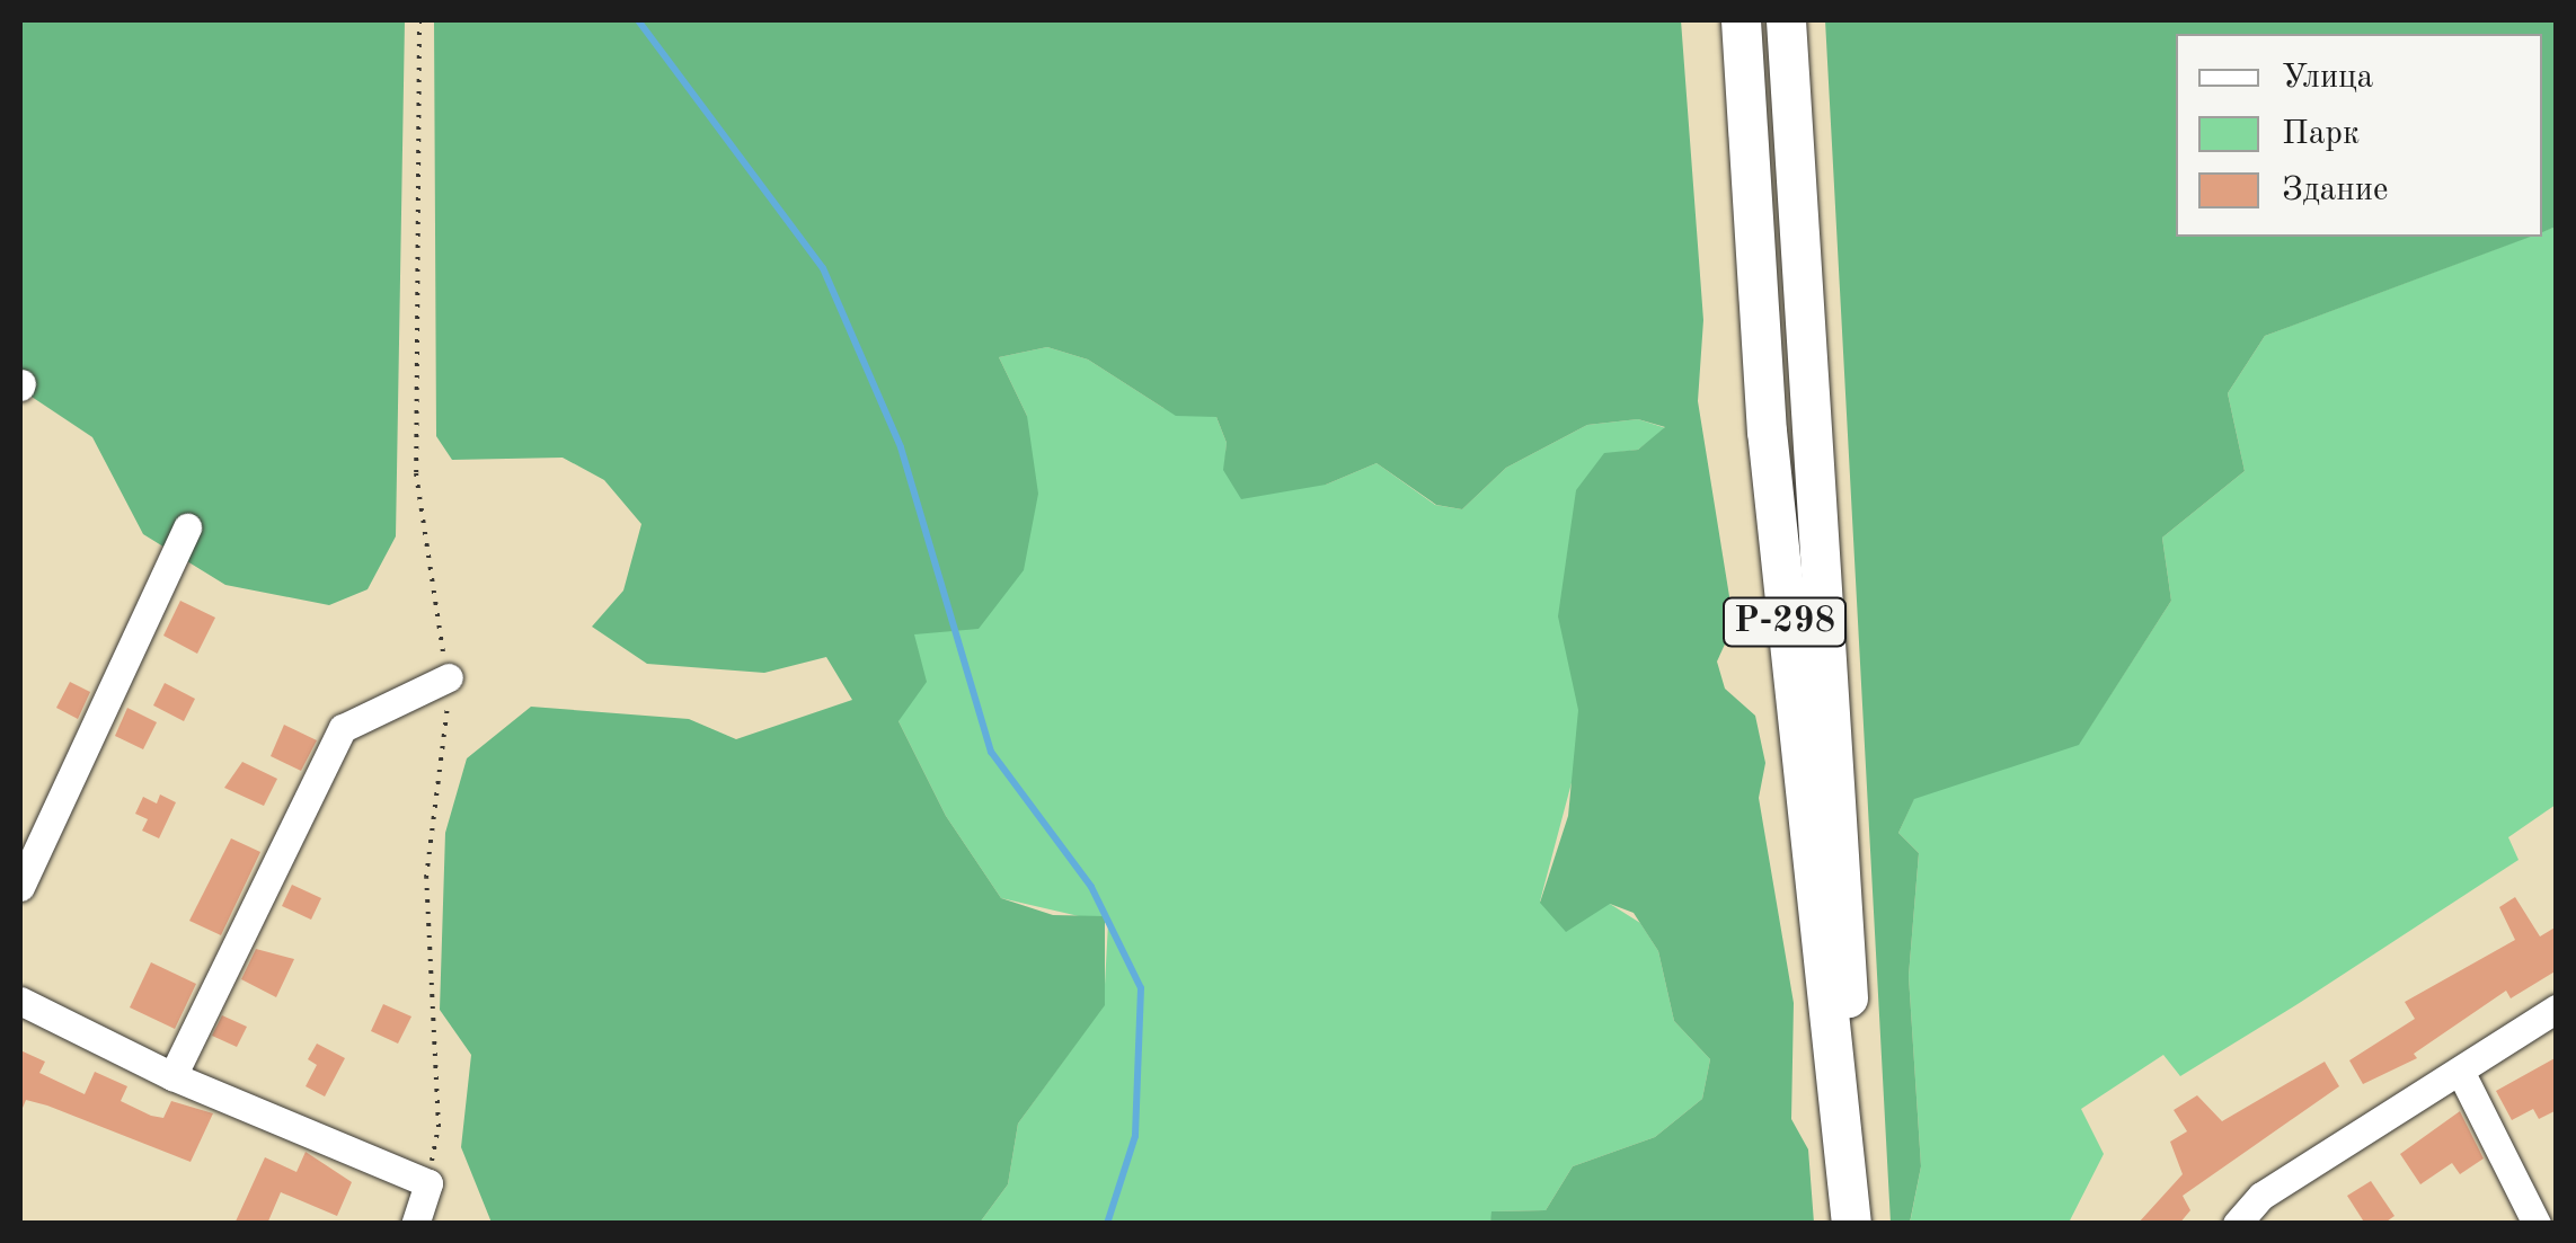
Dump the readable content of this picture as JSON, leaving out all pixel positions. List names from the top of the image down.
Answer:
{
  "streets": {
    "highway": ["Р-298"]
  },
  "legend": ["Улица", "Парк", "Здание"]
}
